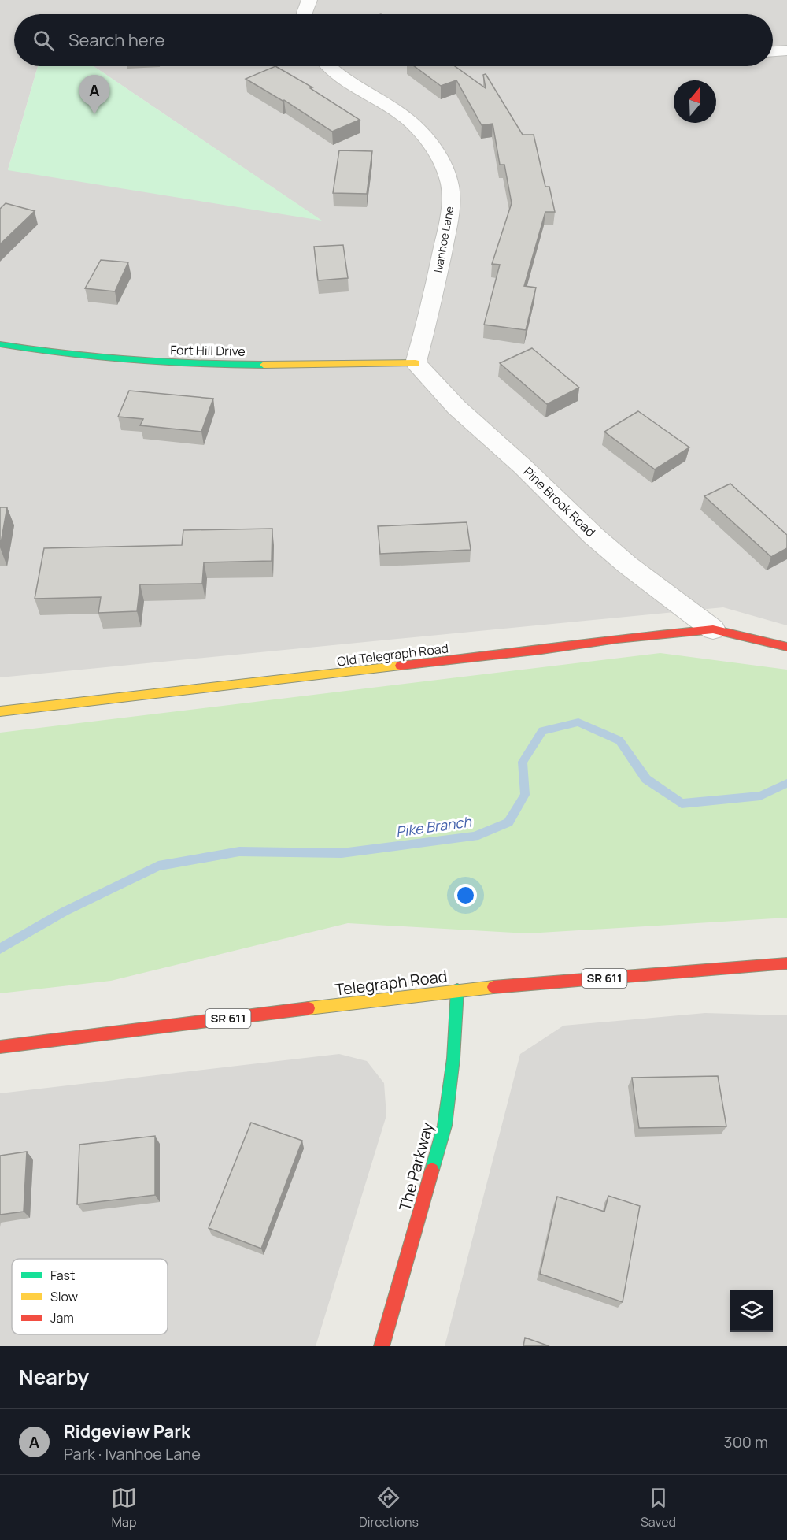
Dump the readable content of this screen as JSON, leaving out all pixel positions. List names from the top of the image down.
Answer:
{
  "streets": {
    "street": [
      "Ivanhoe Lane",
      "Fort Hill Drive",
      "Pine Brook Road",
      "Old Telegraph Road",
      "SR 611",
      "Telegraph Road",
      "The Parkway"
    ]
  },
  "crossings": [
    ["Ivanhoe Lane", "Fort Hill Drive"],
    ["Ivanhoe Lane", "Pine Brook Road"],
    ["Fort Hill Drive", "Pine Brook Road"],
    ["Pine Brook Road", "Old Telegraph Road"],
    ["Telegraph Road", "The Parkway"]
  ],
  "water": ["Pike Branch"],
  "legend": ["Fast", "Slow", "Jam"],
  "north": "top",
  "page": {
    "search": "Search here",
    "pins": "A",
    "heading": "Nearby",
    "list": [
      {
        "mark": "A",
        "name": "Ridgeview Park",
        "note": "Park · Ivanhoe Lane",
        "value": "300 m"
      }
    ],
    "nav": ["Map", "Directions", "Saved"]
  }
}
